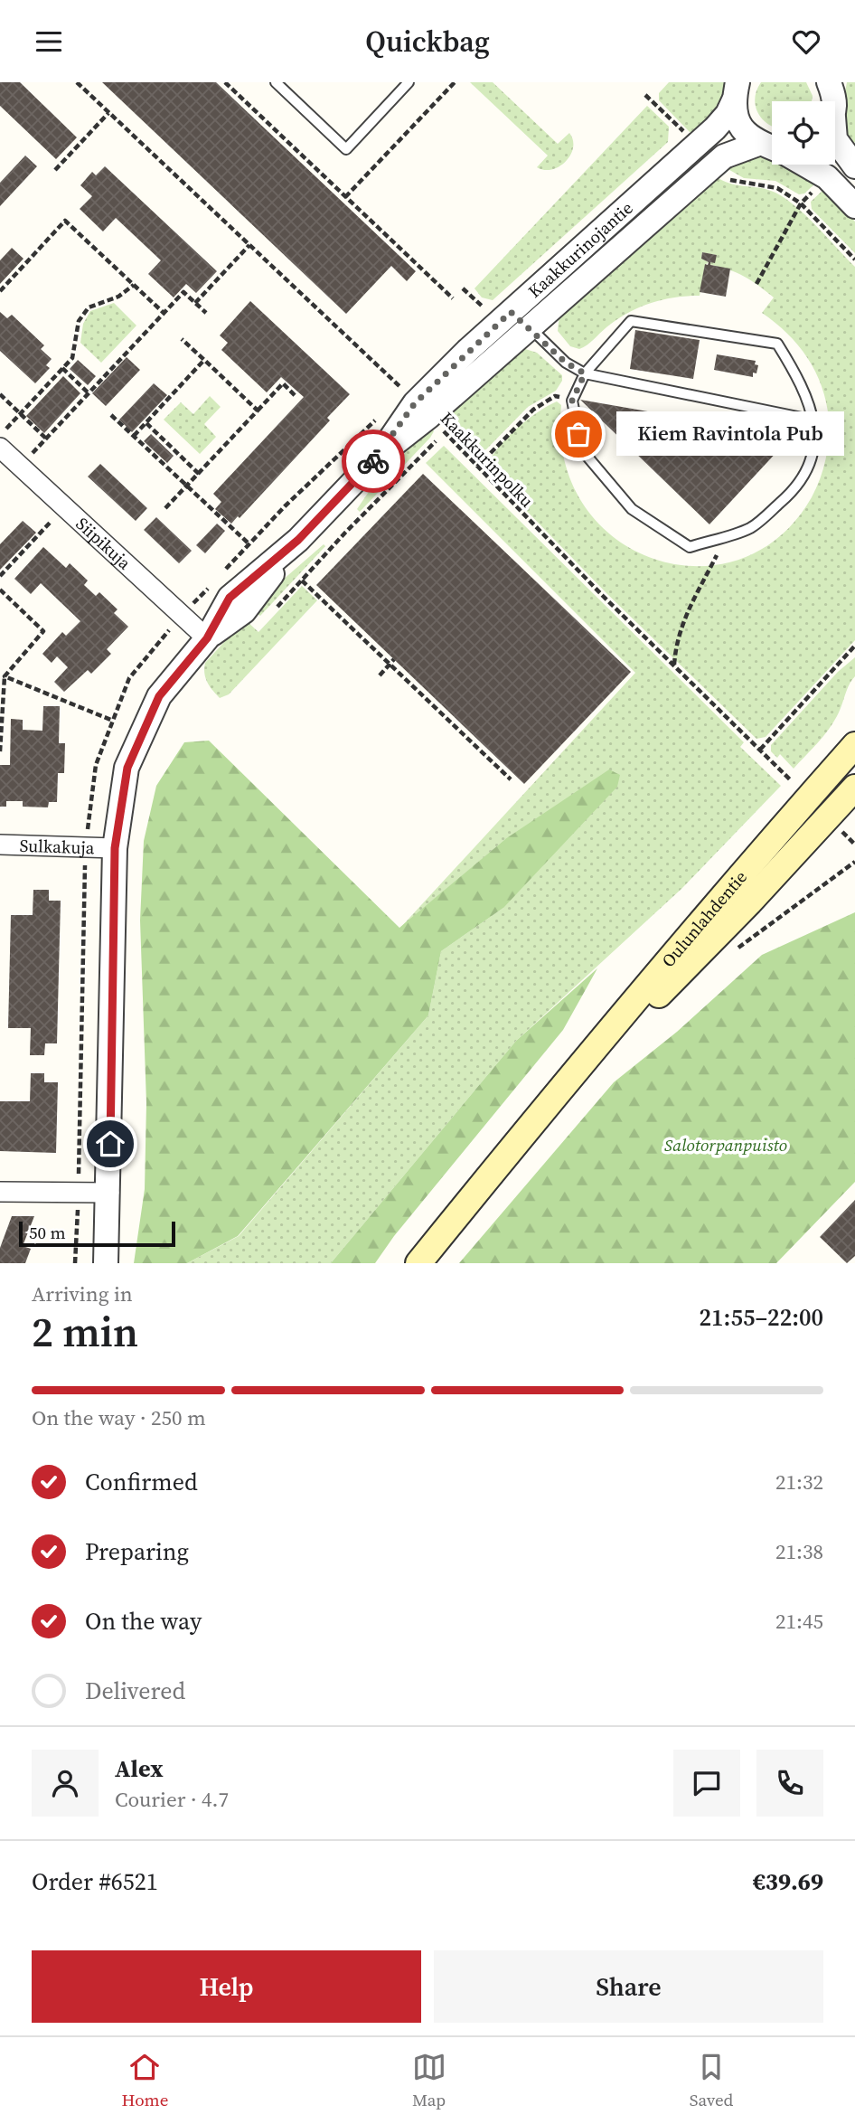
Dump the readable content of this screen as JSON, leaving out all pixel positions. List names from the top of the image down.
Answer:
{
  "streets": {
    "main road": ["Oulunlahdentie"],
    "street": ["Kaakkurinojantie", "Siipikuja", "Sulkakuja"],
    "path": ["Kaakkurinpolku"]
  },
  "crossings": [
    ["Kaakkurinojantie", "Kaakkurinpolku"],
    ["Kaakkurinojantie", "Siipikuja"],
    ["Kaakkurinojantie", "Sulkakuja"]
  ],
  "parks": ["Salotorpanpuisto"],
  "places": ["Kiem Ravintola Pub"],
  "scale_bar": "50 m",
  "page": {
    "header": "Quickbag",
    "bubble": "Kiem Ravintola Pub",
    "scale": "50 m",
    "heading": ["2 min", "Arriving in", "21:55–22:00"],
    "panel": [
      "Alex",
      "Courier · 4.7",
      "Order #6521",
      "€39.69"
    ],
    "bar": "On the way · 250 m",
    "list": [
      ["Confirmed", "21:32"],
      ["Preparing", "21:38"],
      ["On the way", "21:45"],
      "Delivered"
    ],
    "buttons": ["Help", "Share"],
    "tabs": ["Home", "Map", "Saved"]
  }
}
